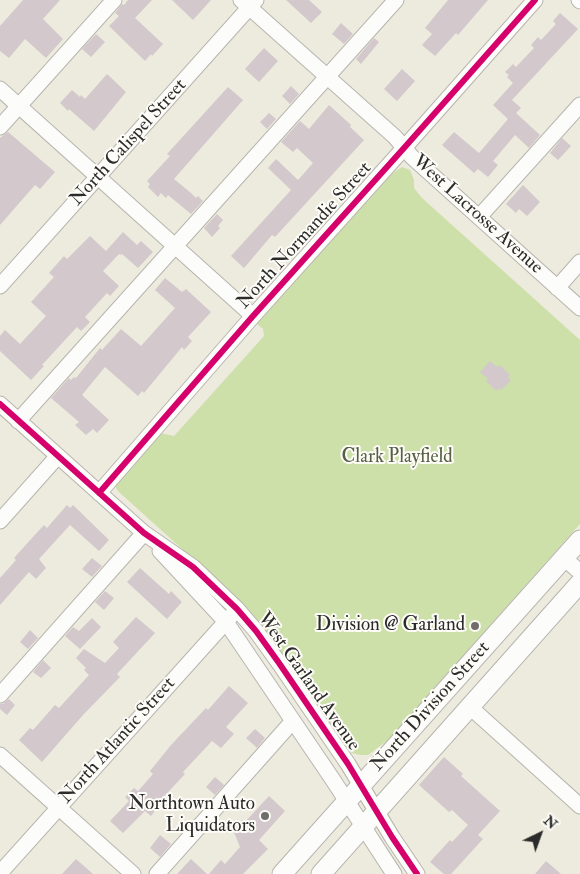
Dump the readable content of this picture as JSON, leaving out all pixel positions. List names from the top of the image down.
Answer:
{
  "streets": {
    "main road": ["North Division Street"],
    "street": [
      "North Calispel Street",
      "West Lacrosse Avenue",
      "North Normandie Street",
      "West Garland Avenue",
      "North Atlantic Street"
    ]
  },
  "crossings": [
    ["North Calispel Street", "West Lacrosse Avenue"],
    ["West Lacrosse Avenue", "North Normandie Street"],
    ["North Normandie Street", "West Garland Avenue"],
    ["West Garland Avenue", "North Division Street"],
    ["West Garland Avenue", "North Atlantic Street"]
  ],
  "parks": ["Clark Playfield"],
  "places": ["Division @ Garland", "Northtown Auto Liquidators"],
  "north": "top right"
}
